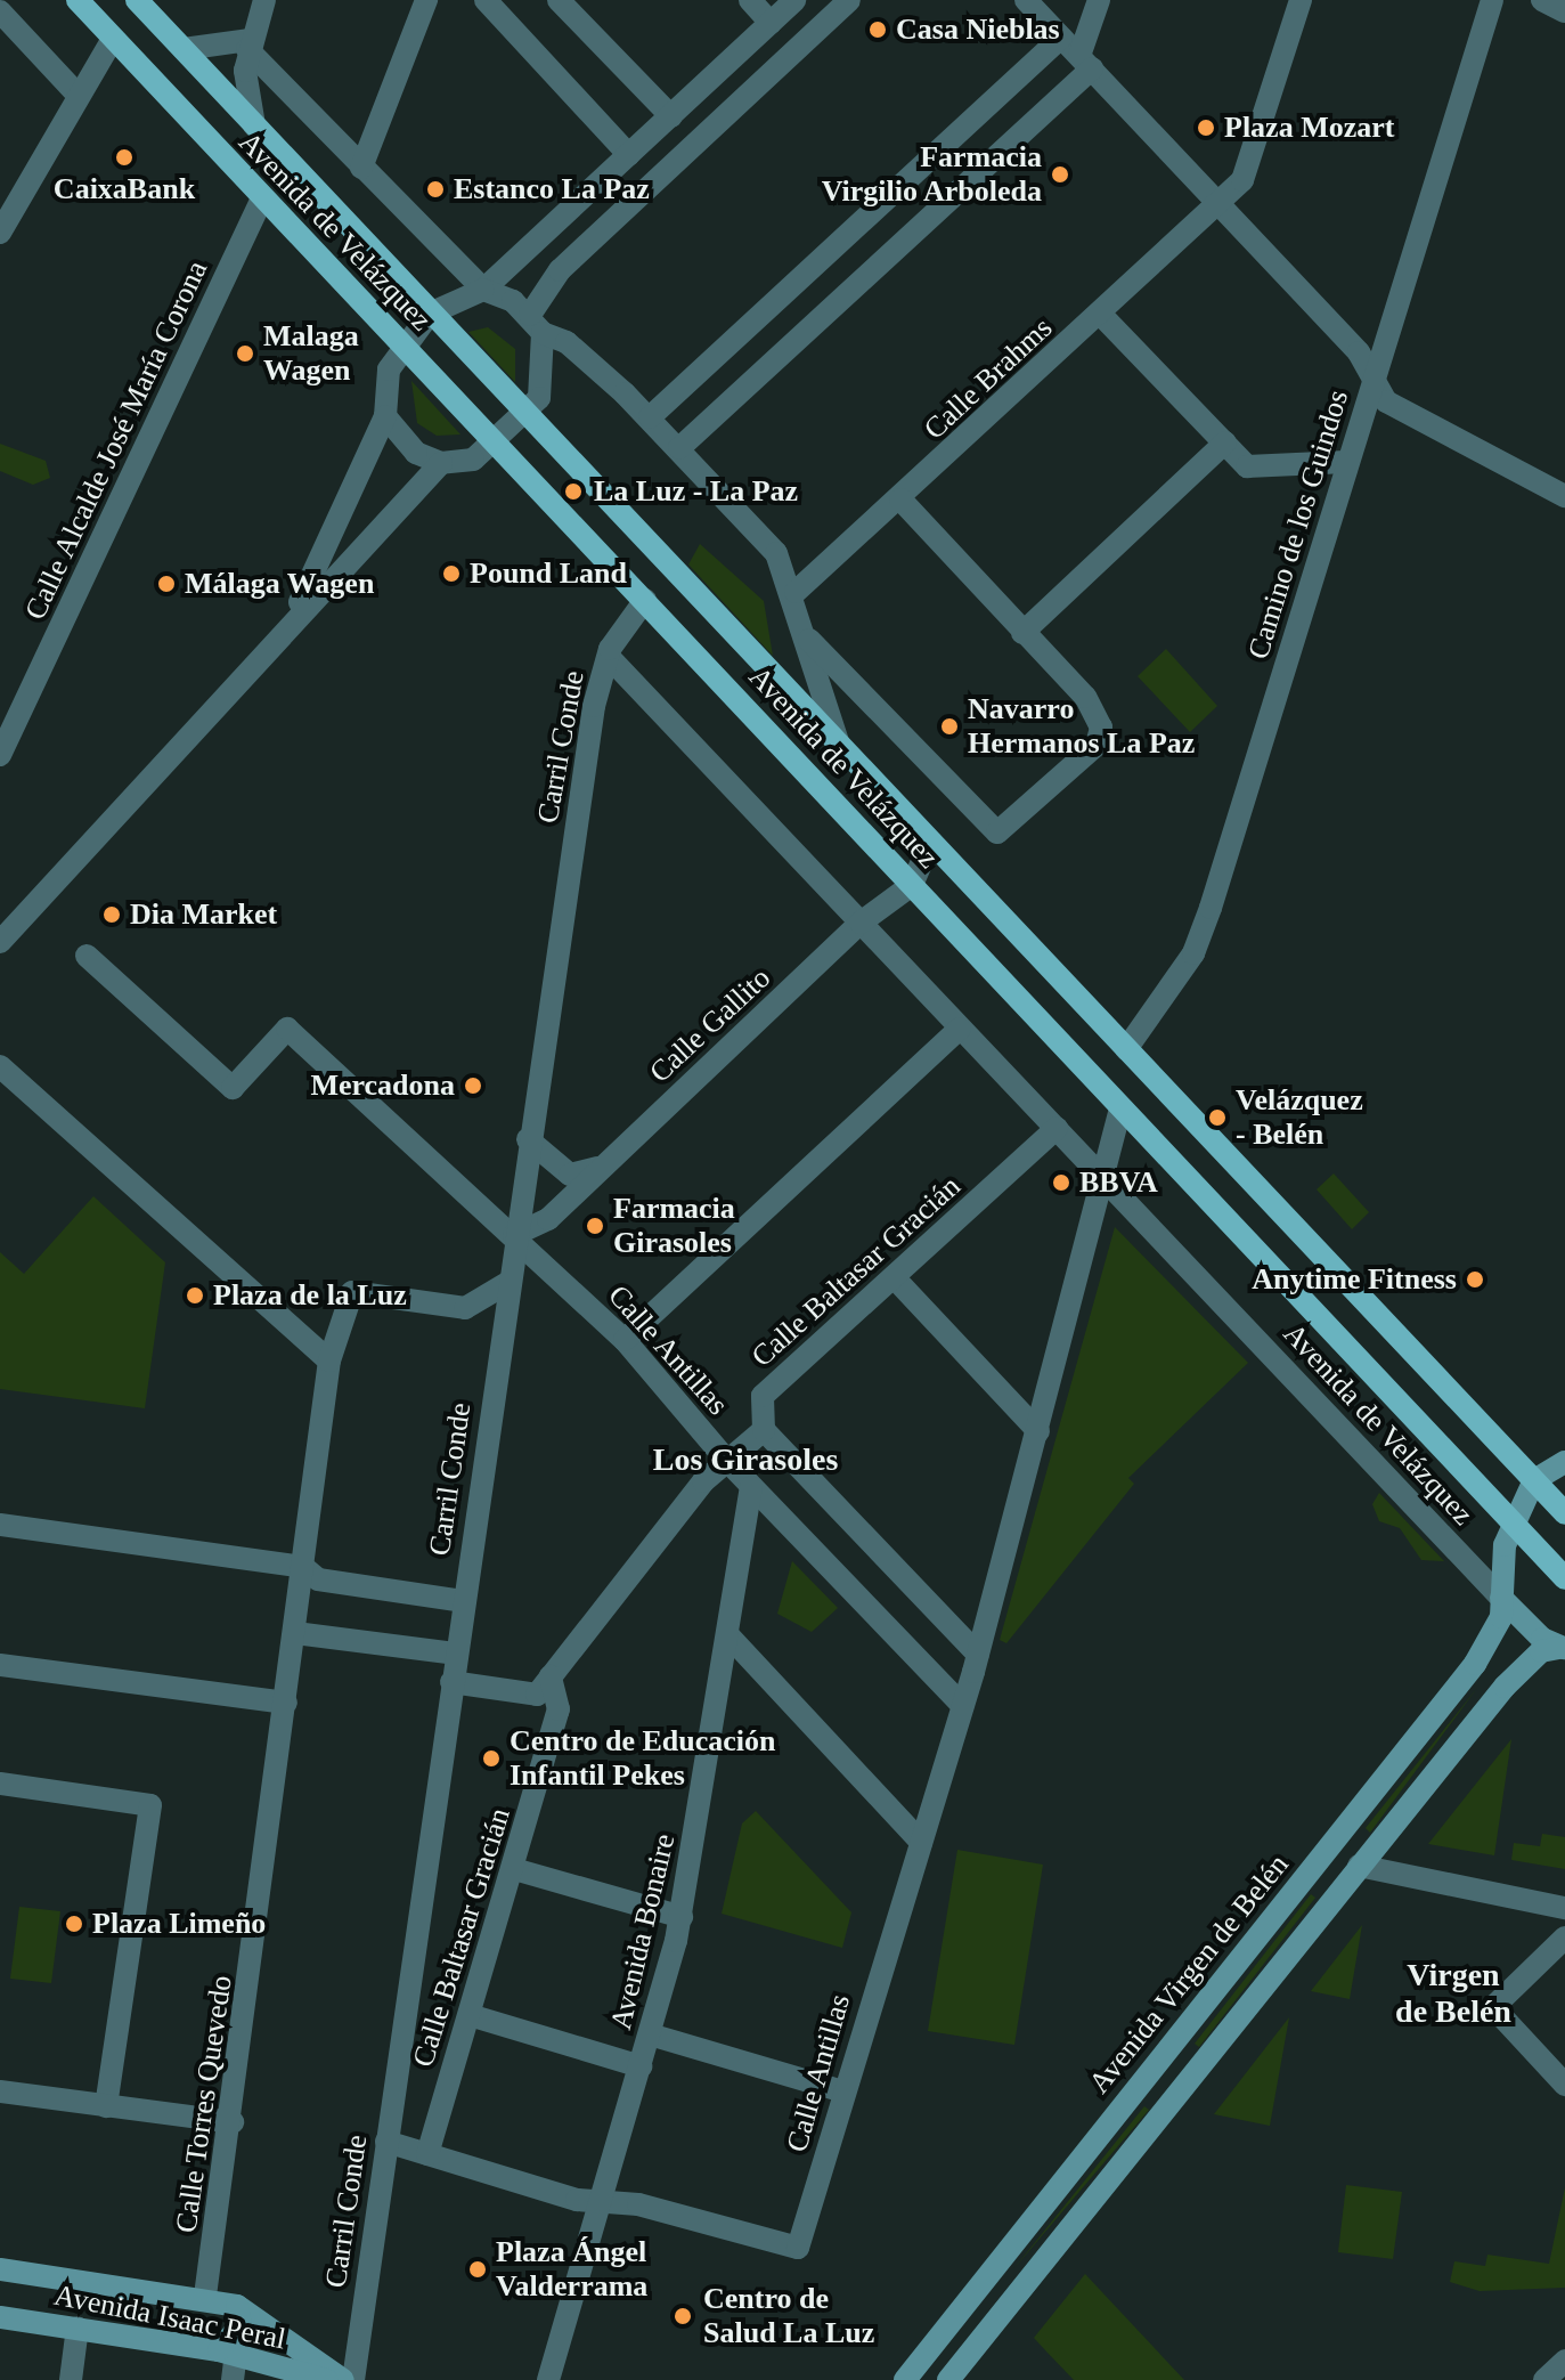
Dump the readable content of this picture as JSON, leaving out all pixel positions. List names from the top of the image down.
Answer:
{
  "streets": {
    "main road": ["Avenida de Velázquez"],
    "street": [
      "Calle Brahms",
      "Calle Alcalde José María Corona",
      "Camino de los Guindos",
      "Carril Conde",
      "Calle Gallito",
      "Calle Baltasar Gracián",
      "Calle Antillas",
      "Avenida Bonaire",
      "Avenida Virgen de Belén",
      "Calle Torres Quevedo",
      "Avenida Isaac Peral"
    ]
  },
  "crossings": [
    ["Avenida de Velázquez", "Calle Brahms"],
    ["Avenida de Velázquez", "Calle Alcalde José María Corona"],
    ["Avenida de Velázquez", "Camino de los Guindos"],
    ["Avenida de Velázquez", "Carril Conde"],
    ["Avenida de Velázquez", "Calle Gallito"],
    ["Avenida de Velázquez", "Calle Baltasar Gracián"],
    ["Avenida de Velázquez", "Avenida Virgen de Belén"],
    ["Carril Conde", "Calle Gallito"],
    ["Carril Conde", "Calle Antillas"],
    ["Calle Gallito", "Calle Antillas"],
    ["Calle Baltasar Gracián", "Calle Antillas"],
    ["Calle Antillas", "Avenida Bonaire"],
    ["Calle Torres Quevedo", "Avenida Isaac Peral"]
  ],
  "districts": ["Los Girasoles", "Virgen de Belén"],
  "places": [
    "Casa Nieblas",
    "Plaza Mozart",
    "CaixaBank",
    "Farmacia Virgilio Arboleda",
    "Estanco La Paz",
    "Malaga Wagen",
    "La Luz - La Paz",
    "Pound Land",
    "Málaga Wagen",
    "Navarro Hermanos La Paz",
    "Dia Market",
    "Mercadona",
    "Velázquez - Belén",
    "BBVA",
    "Farmacia Girasoles",
    "Anytime Fitness",
    "Plaza de la Luz",
    "Centro de Educación Infantil Pekes",
    "Plaza Limeño",
    "Plaza Ángel Valderrama",
    "Centro de Salud La Luz"
  ]
}
